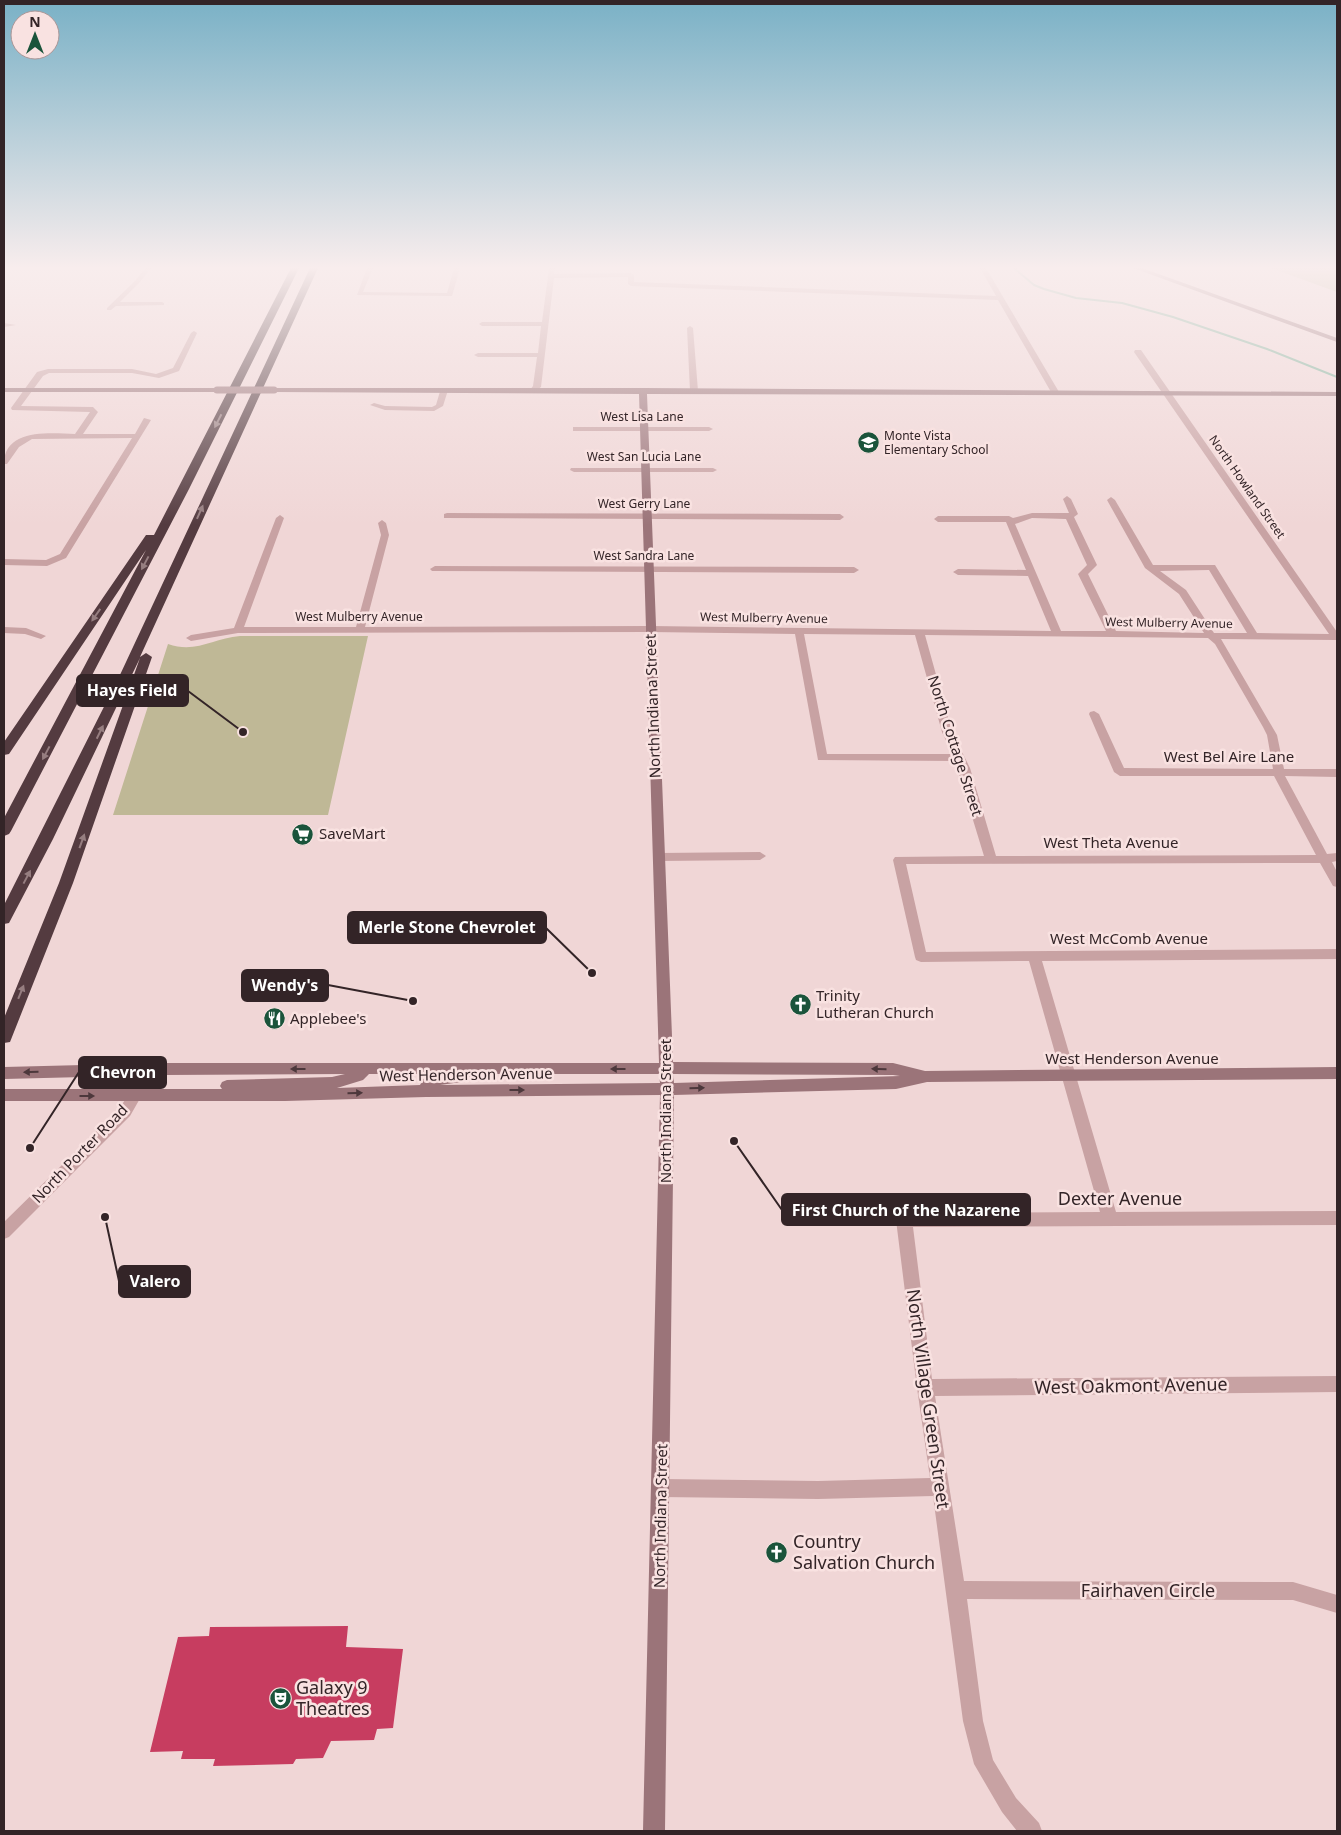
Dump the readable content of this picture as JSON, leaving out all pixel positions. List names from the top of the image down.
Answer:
{
  "streets": {
    "street": [
      "West Lisa Lane",
      "West San Lucia Lane",
      "North Howland Street",
      "West Gerry Lane",
      "West Sandra Lane",
      "West Mulberry Avenue",
      "North Indiana Street",
      "North Cottage Street",
      "West Bel Aire Lane",
      "West Theta Avenue",
      "West McComb Avenue",
      "West Henderson Avenue",
      "North Porter Road",
      "Dexter Avenue",
      "West Oakmont Avenue",
      "North Village Green Street",
      "Fairhaven Circle"
    ]
  },
  "crossings": [
    ["West Lisa Lane", "North Indiana Street"],
    ["West San Lucia Lane", "North Indiana Street"],
    ["North Howland Street", "West Mulberry Avenue"],
    ["West Gerry Lane", "North Indiana Street"],
    ["West Sandra Lane", "North Indiana Street"],
    ["West Mulberry Avenue", "North Indiana Street"],
    ["West Mulberry Avenue", "North Cottage Street"],
    ["North Indiana Street", "West Henderson Avenue"],
    ["North Cottage Street", "West Theta Avenue"],
    ["West Theta Avenue", "West McComb Avenue"],
    ["West Henderson Avenue", "North Porter Road"],
    ["Dexter Avenue", "North Village Green Street"],
    ["West Oakmont Avenue", "North Village Green Street"],
    ["North Village Green Street", "Fairhaven Circle"]
  ],
  "places": {
    "school or university": ["Monte Vista Elementary School"],
    "other": [
      "Hayes Field",
      "Merle Stone Chevrolet",
      "Wendy's",
      "First Church of the Nazarene",
      "Chevron",
      "Valero"
    ],
    "supermarket": ["SaveMart"],
    "church": ["Trinity Lutheran Church", "Country Salvation Church"],
    "restaurant": ["Applebee's"],
    "theatre": ["Galaxy 9 Theatres"]
  },
  "north": "top"
}
